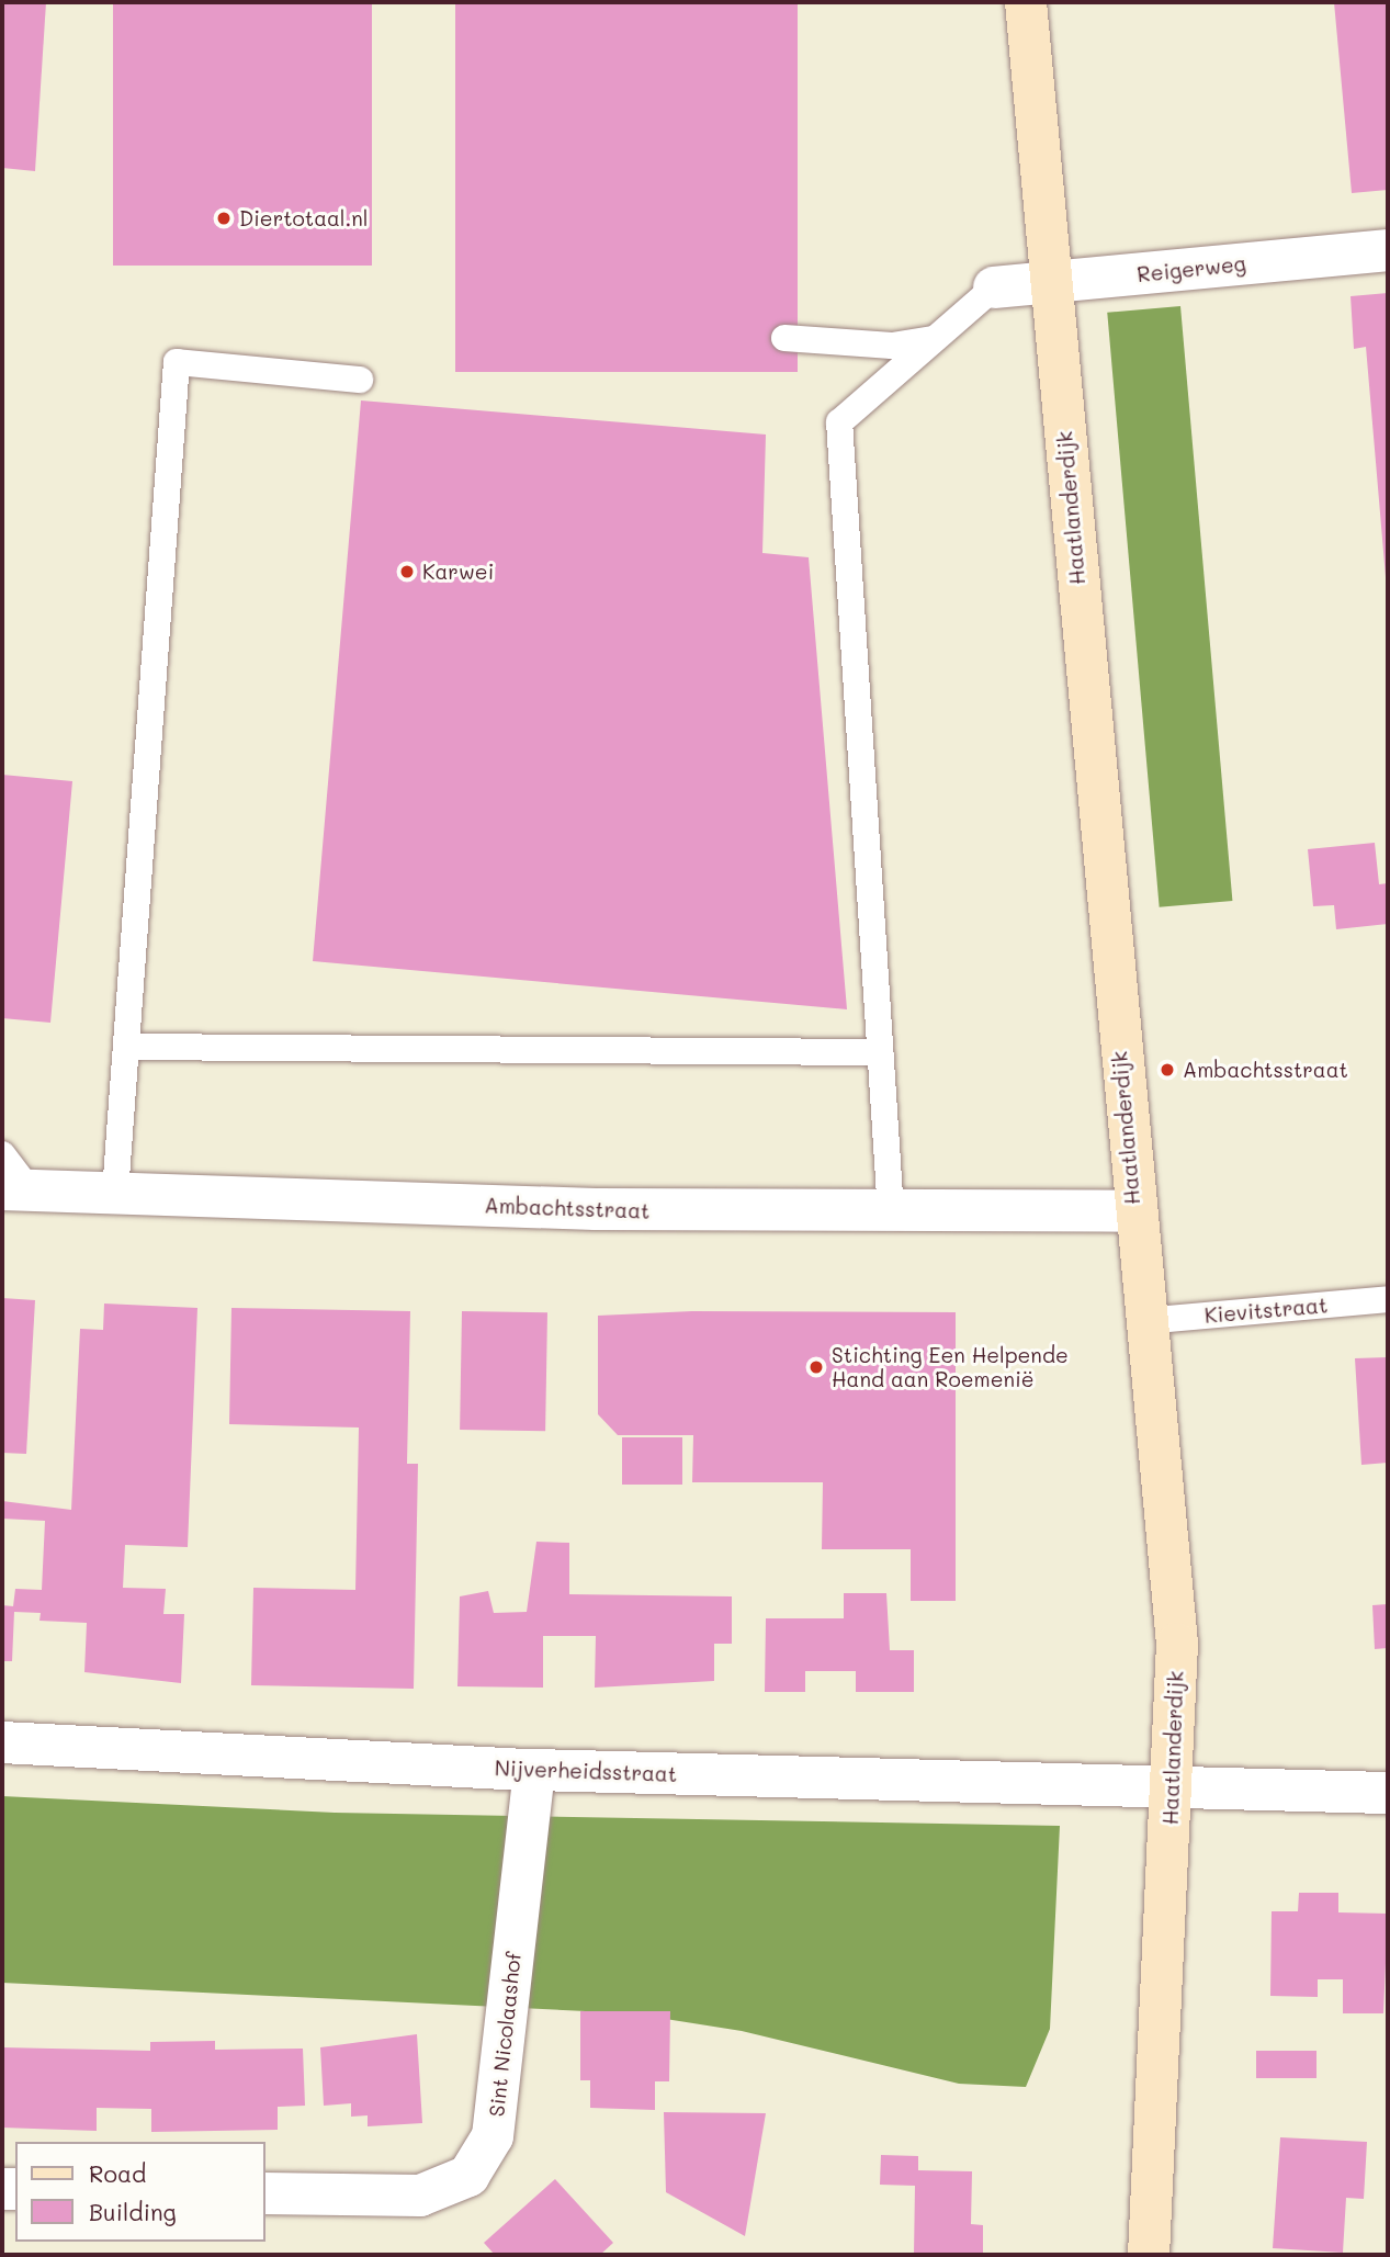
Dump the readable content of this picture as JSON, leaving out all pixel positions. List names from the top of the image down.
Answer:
{
  "streets": {
    "street": [
      "Reigerweg",
      "Haatlanderdijk",
      "Ambachtsstraat",
      "Nijverheidsstraat",
      "Sint Nicolaashof"
    ],
    "lane": ["Kievitstraat"]
  },
  "crossings": [
    ["Reigerweg", "Haatlanderdijk"],
    ["Haatlanderdijk", "Ambachtsstraat"],
    ["Haatlanderdijk", "Kievitstraat"],
    ["Haatlanderdijk", "Nijverheidsstraat"],
    ["Nijverheidsstraat", "Sint Nicolaashof"]
  ],
  "places": [
    "Diertotaal.nl",
    "Karwei",
    "Ambachtsstraat",
    "Stichting Een Helpende Hand aan Roemenië"
  ],
  "legend": ["Road", "Building"]
}
